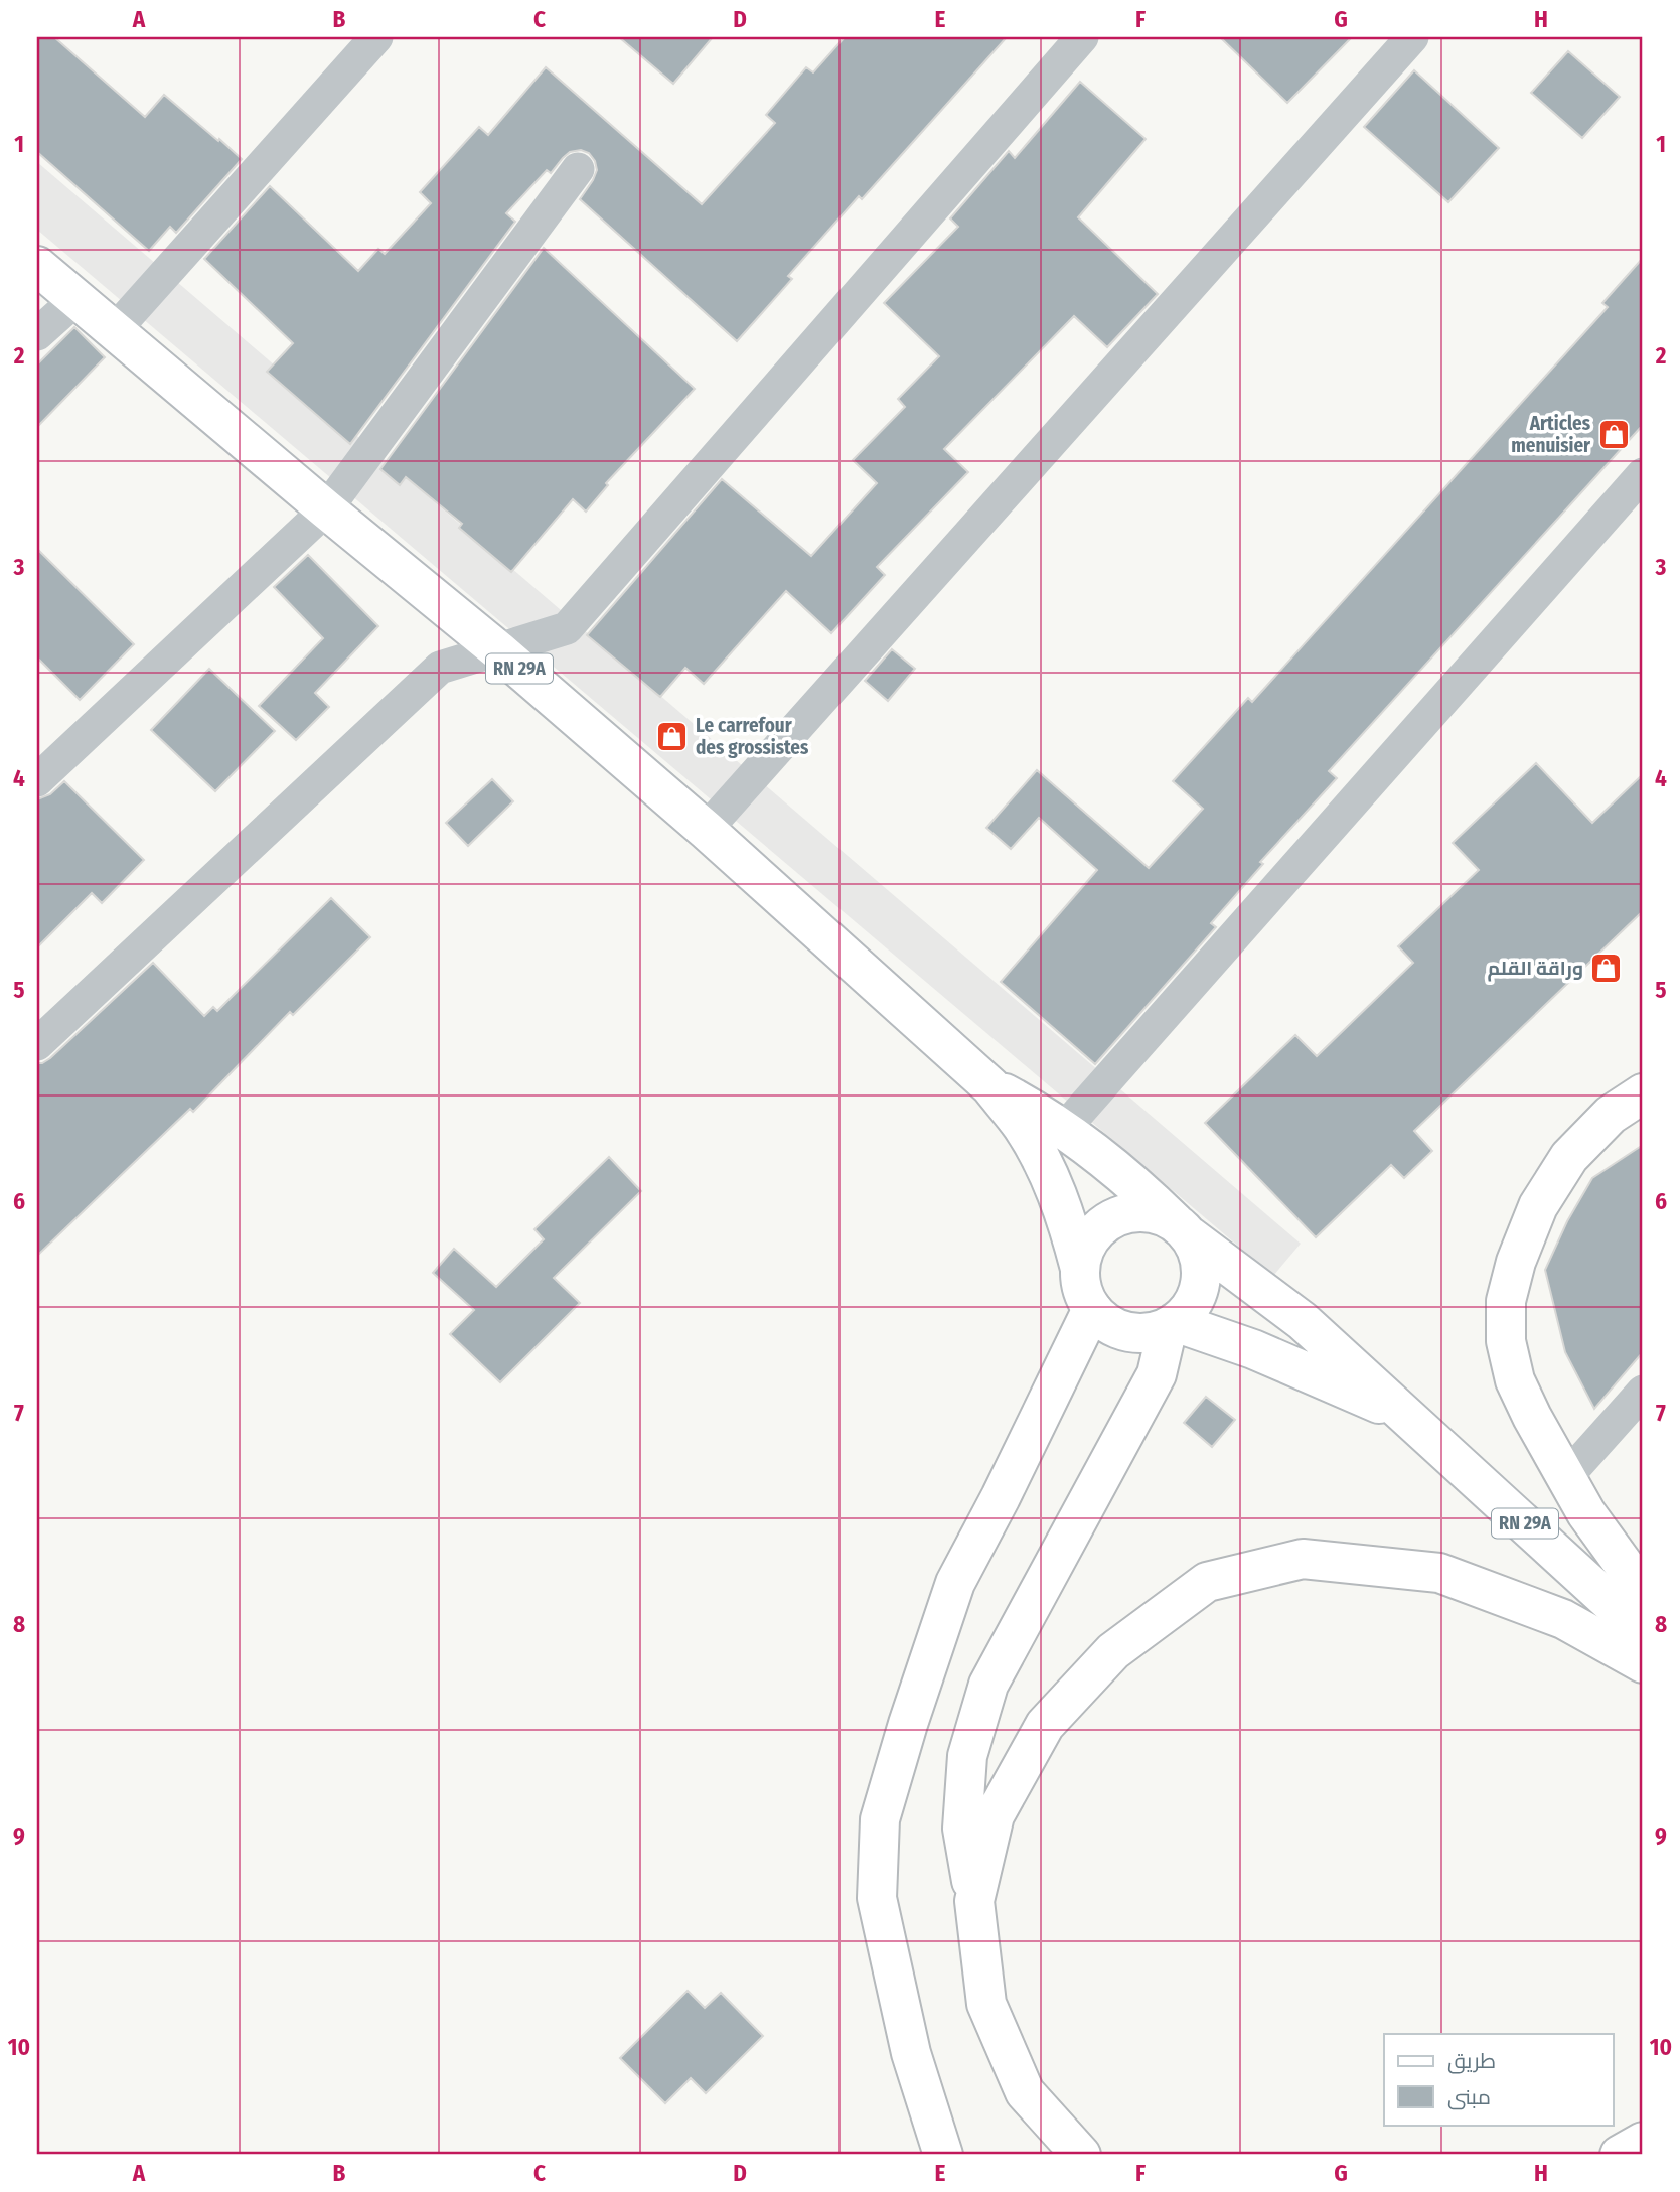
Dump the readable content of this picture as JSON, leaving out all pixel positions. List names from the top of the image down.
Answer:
{
  "streets": {
    "main road": ["RN 29A"]
  },
  "places": {
    "shop": ["Articles menuisier", "Le carrefour des grossistes", "وراقة القلم"]
  },
  "legend": ["طريق", "مبنى"],
  "grid": {
    "columns": [
      "A",
      "B",
      "C",
      "D",
      "E",
      "F",
      "G",
      "H"
    ],
    "rows": [
      "1",
      "2",
      "3",
      "4",
      "5",
      "6",
      "7",
      "8",
      "9",
      "10"
    ]
  }
}
